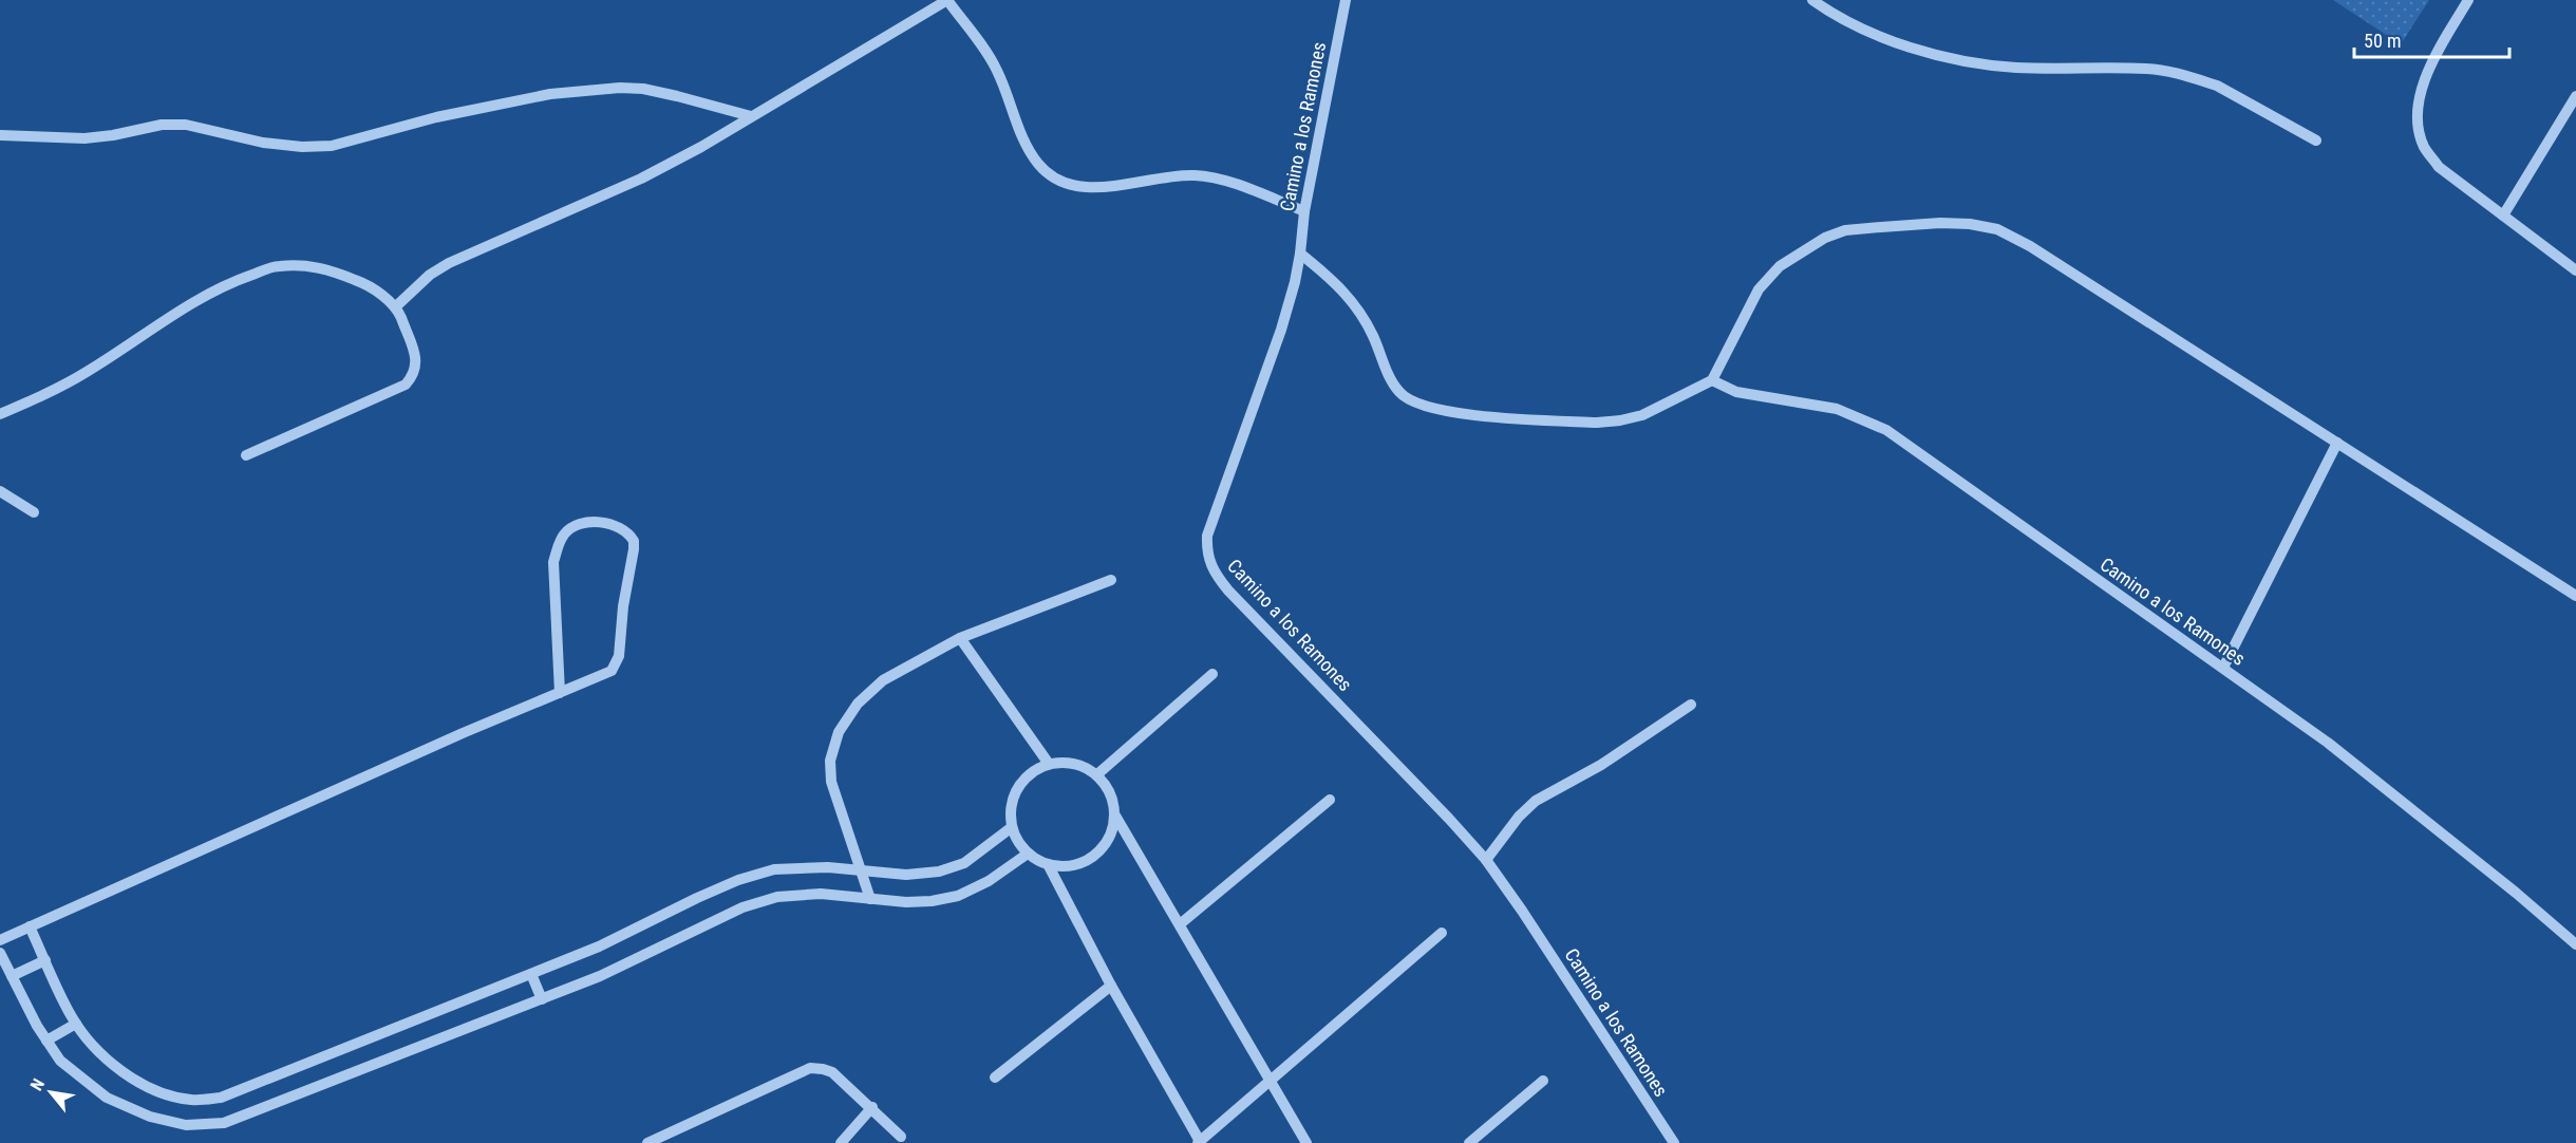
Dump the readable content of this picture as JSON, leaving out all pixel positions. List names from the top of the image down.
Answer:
{
  "streets": {
    "street": ["Camino a los Ramones"]
  },
  "scale_bar": "50 m",
  "north": "top left"
}
